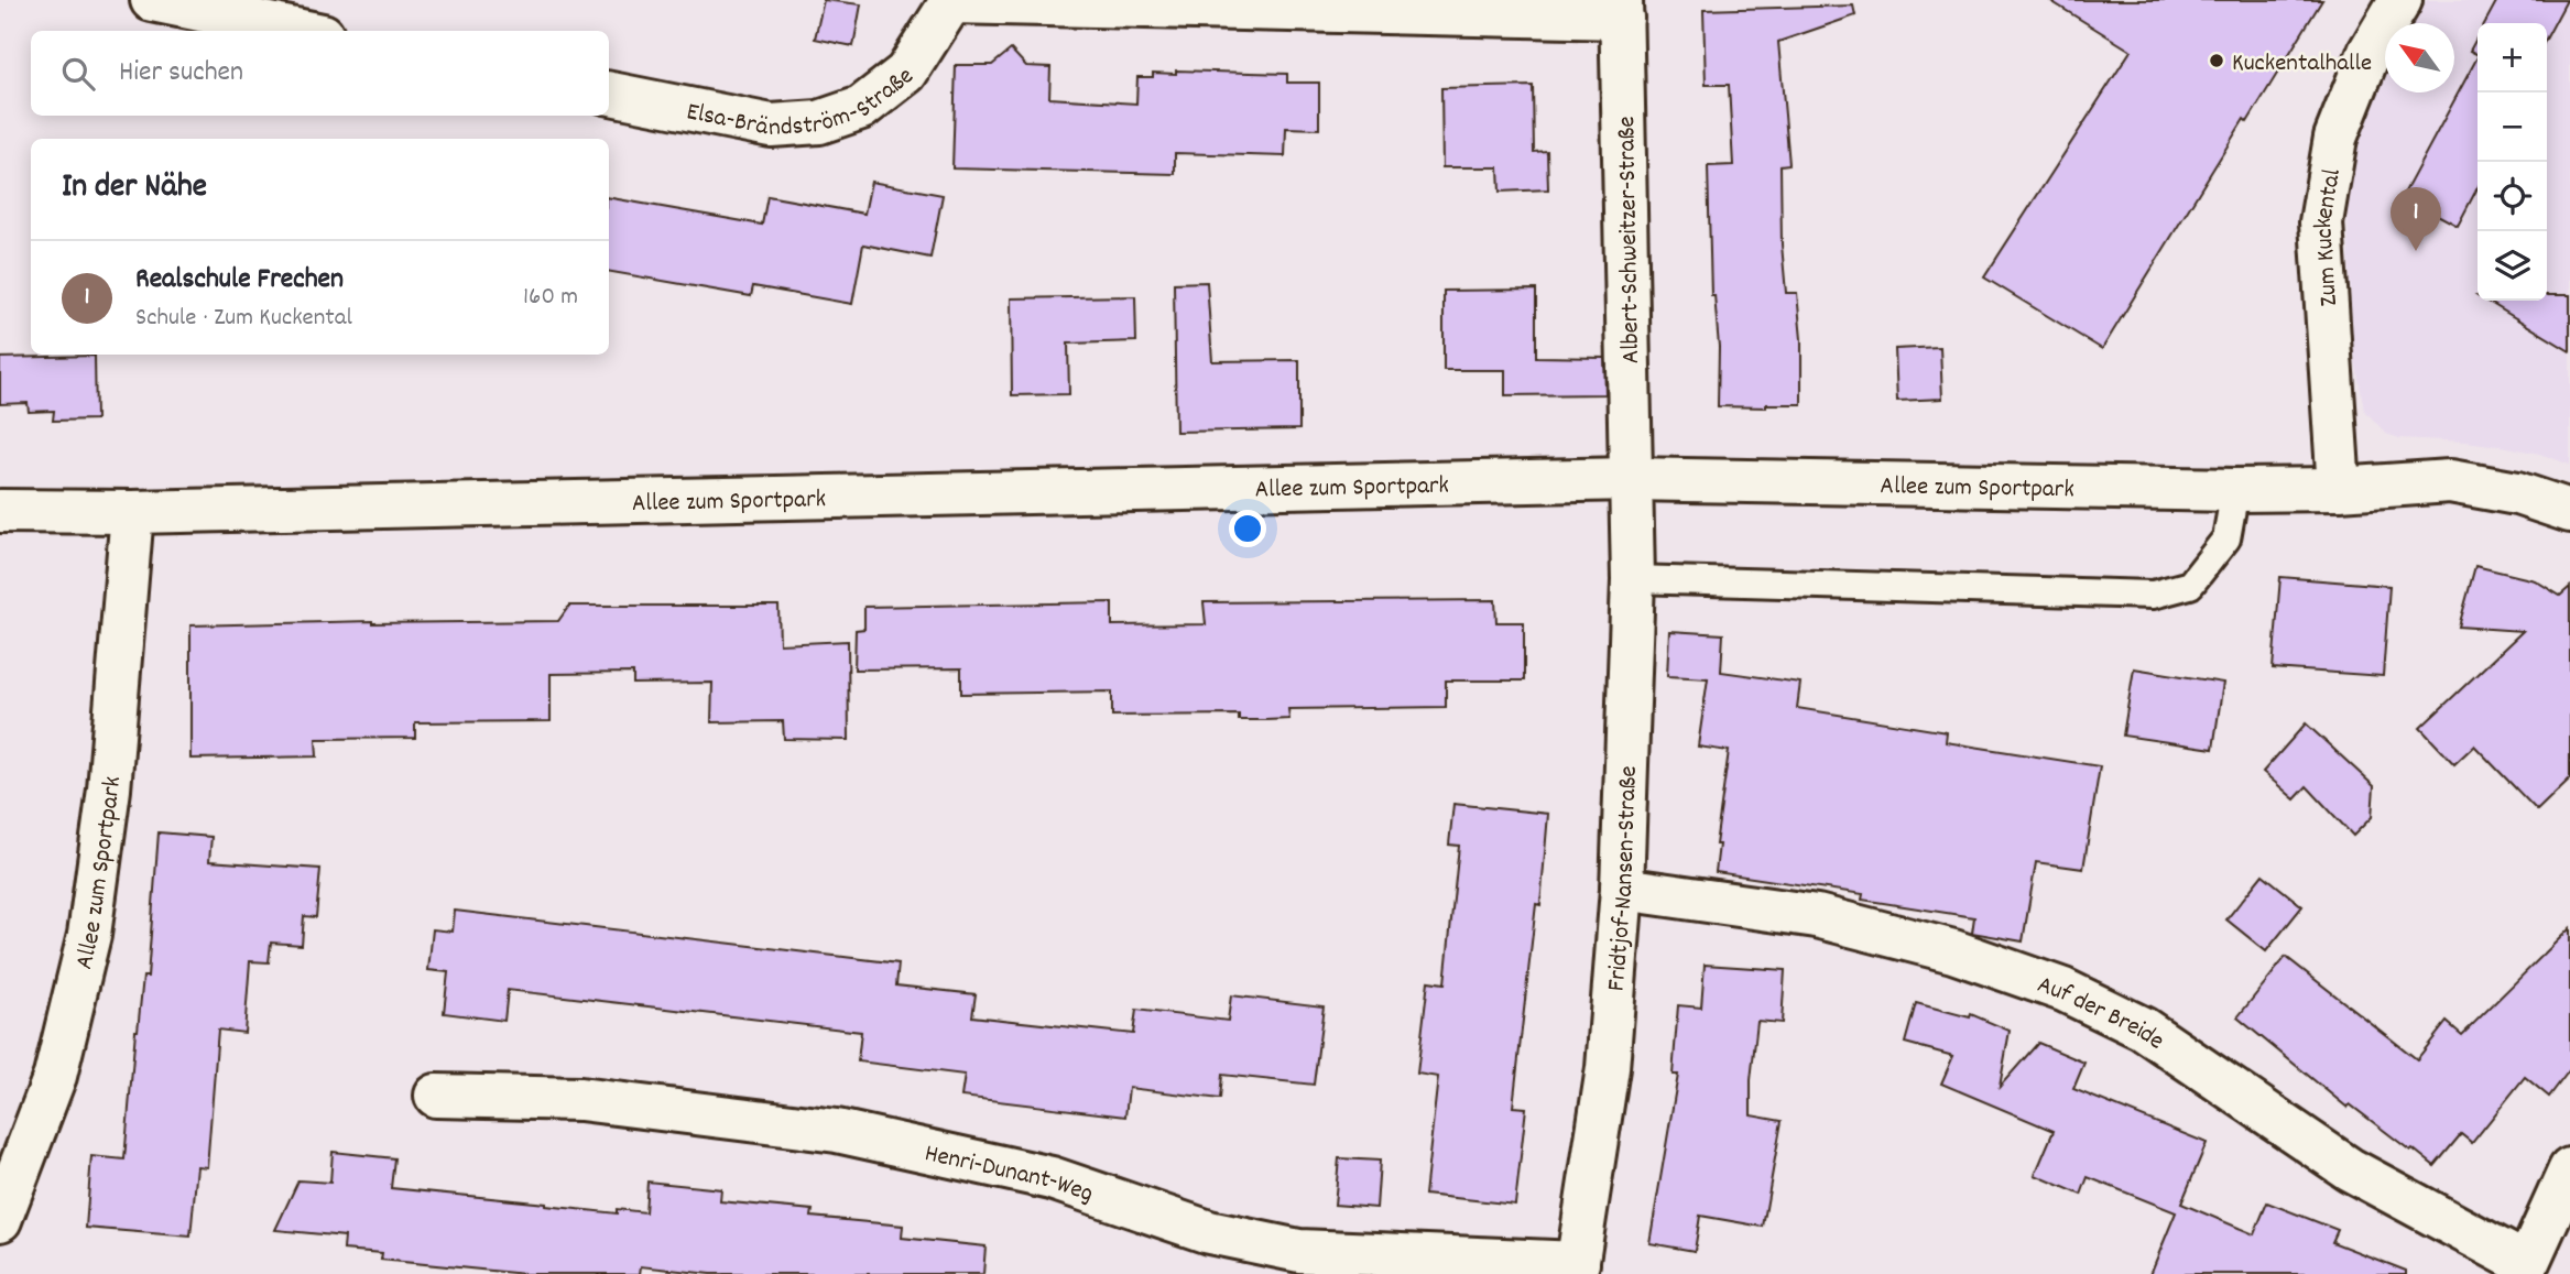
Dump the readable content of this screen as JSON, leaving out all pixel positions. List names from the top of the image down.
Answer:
{
  "streets": {
    "street": [
      "Elsa-Brändström-Straße",
      "Zum Kuckental",
      "Albert-Schweitzer-Straße",
      "Allee zum Sportpark",
      "Fridtjof-Nansen-Straße",
      "Auf der Breide",
      "Henri-Dunant-Weg"
    ]
  },
  "crossings": [
    ["Zum Kuckental", "Allee zum Sportpark"],
    ["Albert-Schweitzer-Straße", "Allee zum Sportpark"],
    ["Albert-Schweitzer-Straße", "Fridtjof-Nansen-Straße"],
    ["Allee zum Sportpark", "Fridtjof-Nansen-Straße"],
    ["Fridtjof-Nansen-Straße", "Auf der Breide"],
    ["Fridtjof-Nansen-Straße", "Henri-Dunant-Weg"]
  ],
  "places": ["Kuckentalhalle"],
  "north": "top left",
  "page": {
    "map_buttons": ["+", "−"],
    "search": "Hier suchen",
    "heading": "In der Nähe",
    "pins": "1",
    "list": [
      {
        "mark": "1",
        "name": "Realschule Frechen",
        "note": "Schule · Zum Kuckental",
        "value": "160 m"
      }
    ]
  }
}
